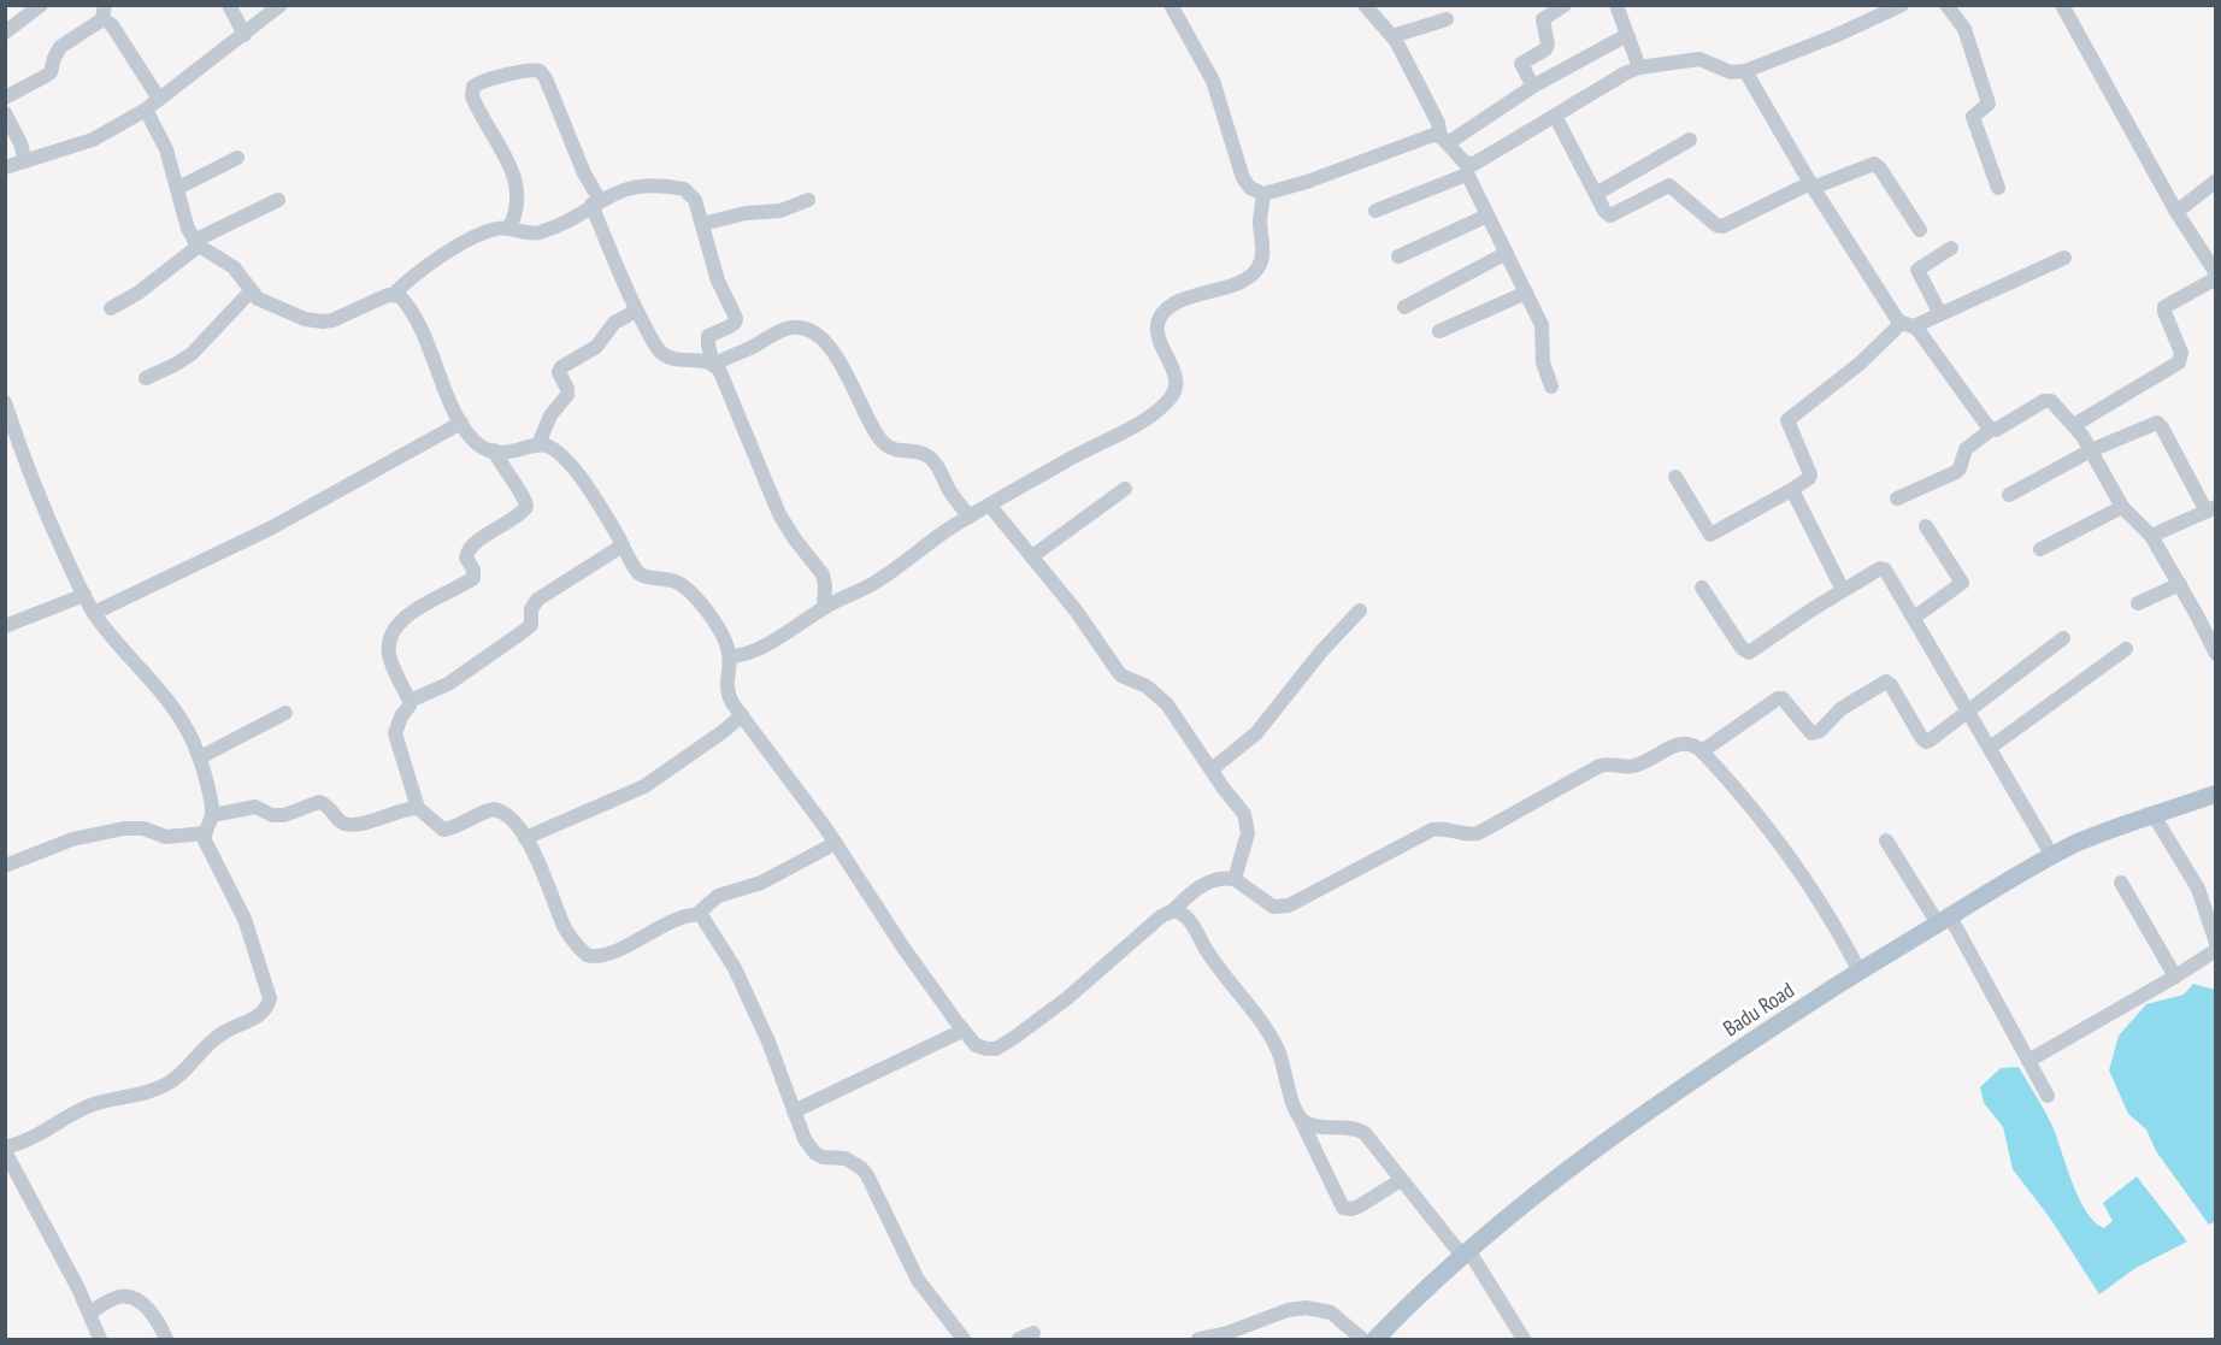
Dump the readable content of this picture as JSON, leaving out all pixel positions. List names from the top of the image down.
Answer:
{
  "streets": {
    "main road": ["Badu Road"]
  }
}
